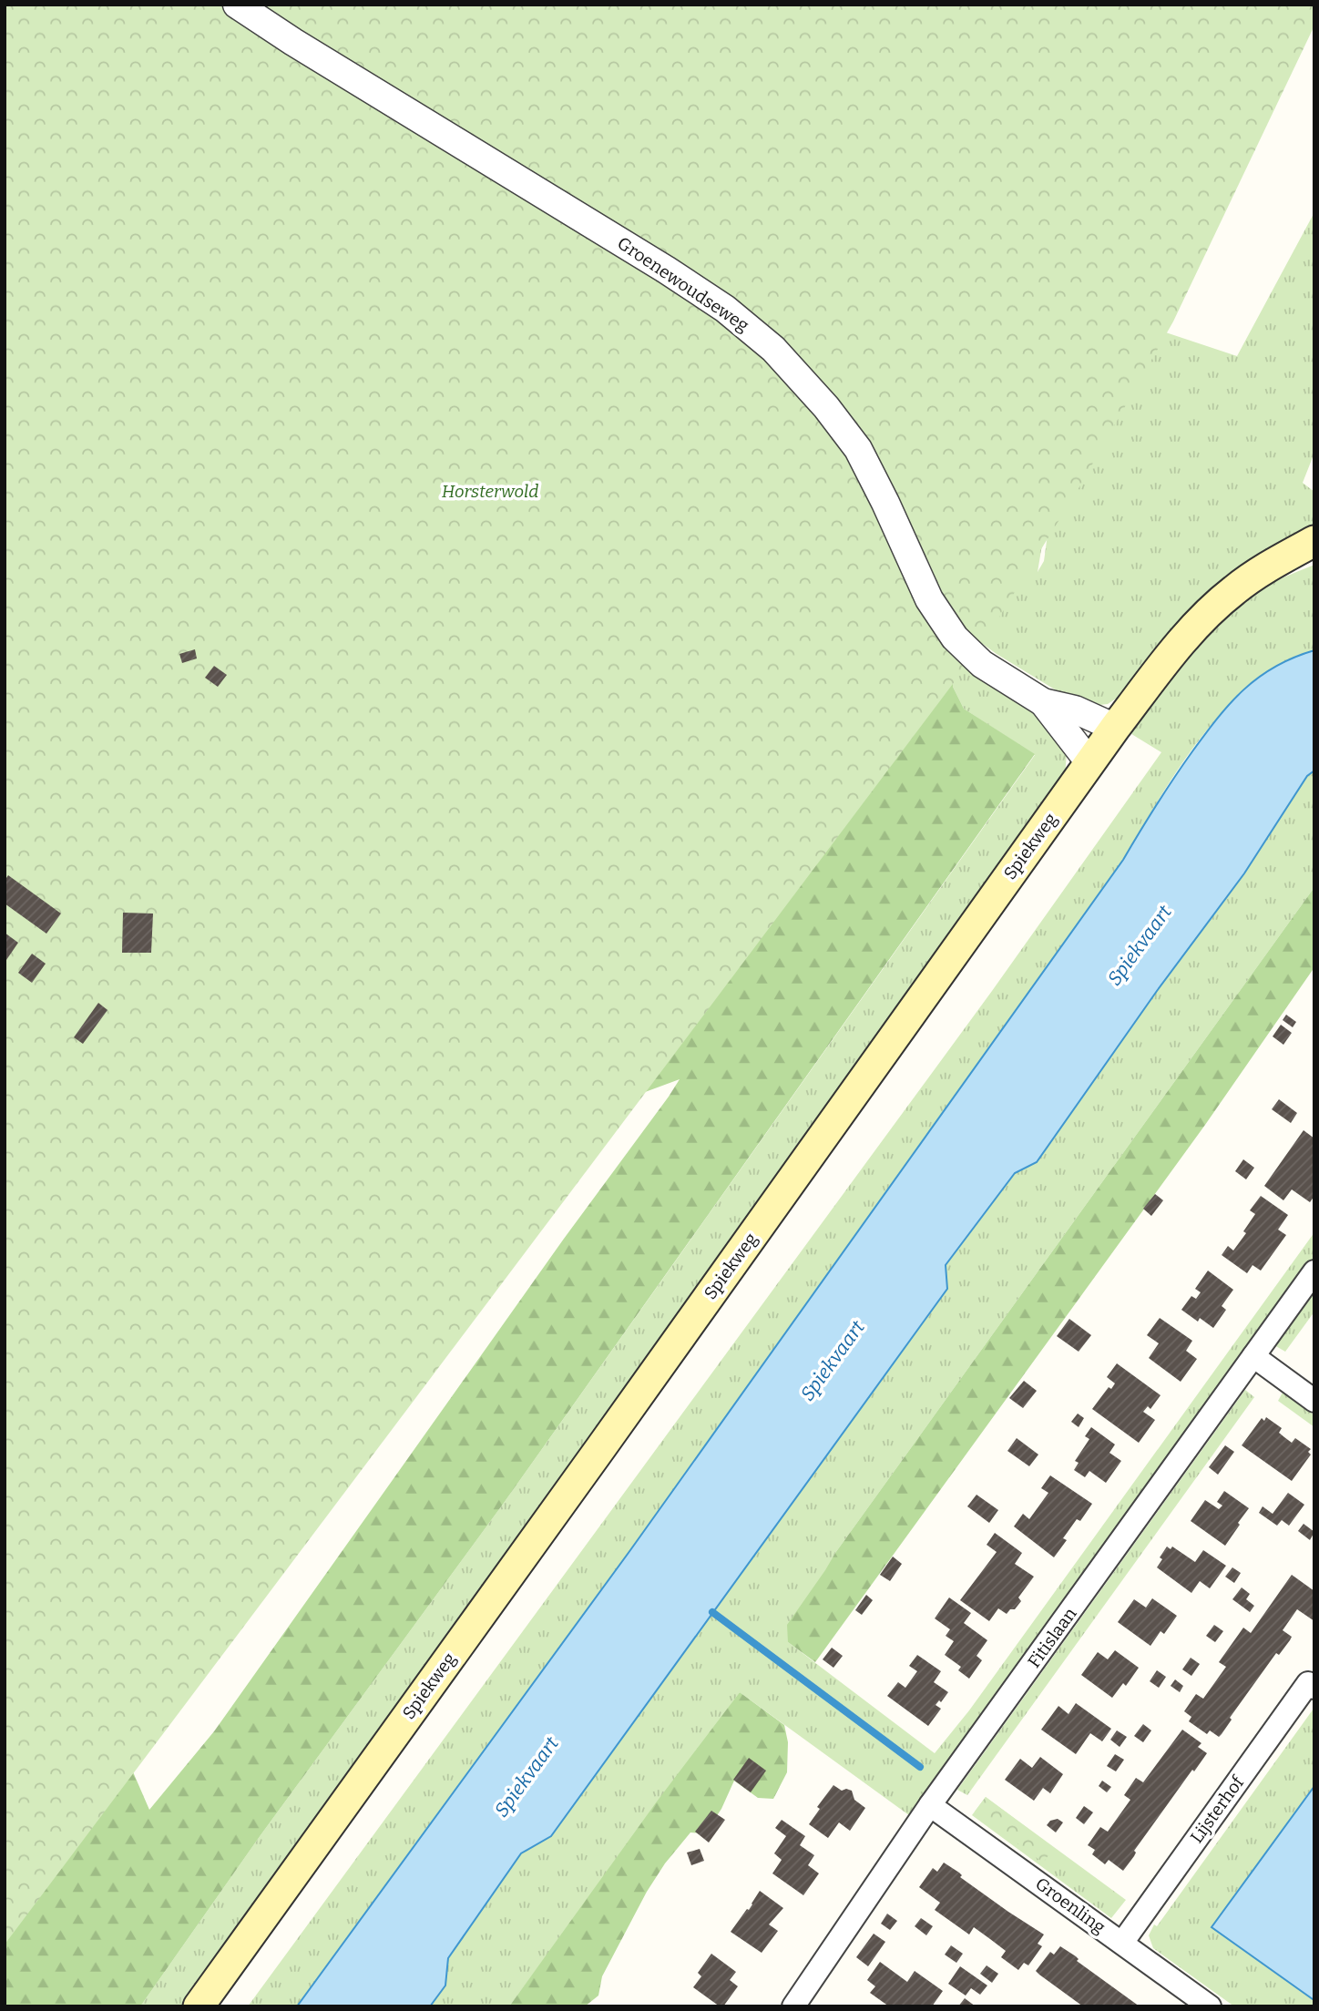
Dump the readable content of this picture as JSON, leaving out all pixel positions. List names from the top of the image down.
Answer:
{
  "streets": {
    "main road": ["Spiekweg"],
    "street": [
      "Groenewoudseweg",
      "Fitislaan",
      "Lijsterhof",
      "Groenling"
    ]
  },
  "crossings": [
    ["Groenewoudseweg", "Spiekweg"],
    ["Fitislaan", "Groenling"],
    ["Lijsterhof", "Groenling"]
  ],
  "water": ["Spiekvaart"],
  "parks": ["Horsterwold"]
}
